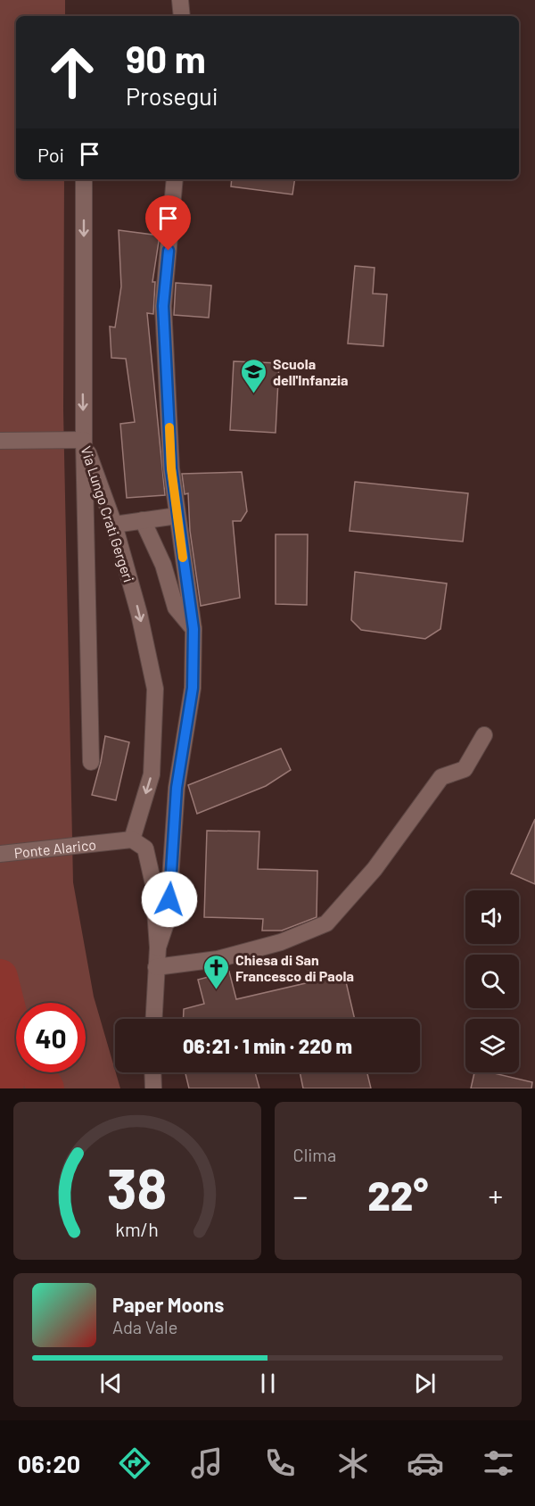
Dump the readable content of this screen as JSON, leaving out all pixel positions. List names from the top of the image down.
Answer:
{
  "streets": {
    "street": ["Via Lungo Crati Gergeri", "Ponte Alarico"]
  },
  "crossings": [
    ["Via Lungo Crati Gergeri", "Ponte Alarico"]
  ],
  "places": {
    "school or university": ["Scuola dell'Infanzia"],
    "church": ["Chiesa di San Francesco di Paola"]
  },
  "page": {
    "turn": ["90 m", "Prosegui"],
    "then": "Poi",
    "limit": "40",
    "trip": "06:21 · 1 min · 220 m",
    "tile": "Clima",
    "heat": ["−", "22°", "+"],
    "song": ["Paper Moons", "Ada Vale"],
    "tabs": "06:20",
    "gauge": ["38", "km/h"]
  }
}
